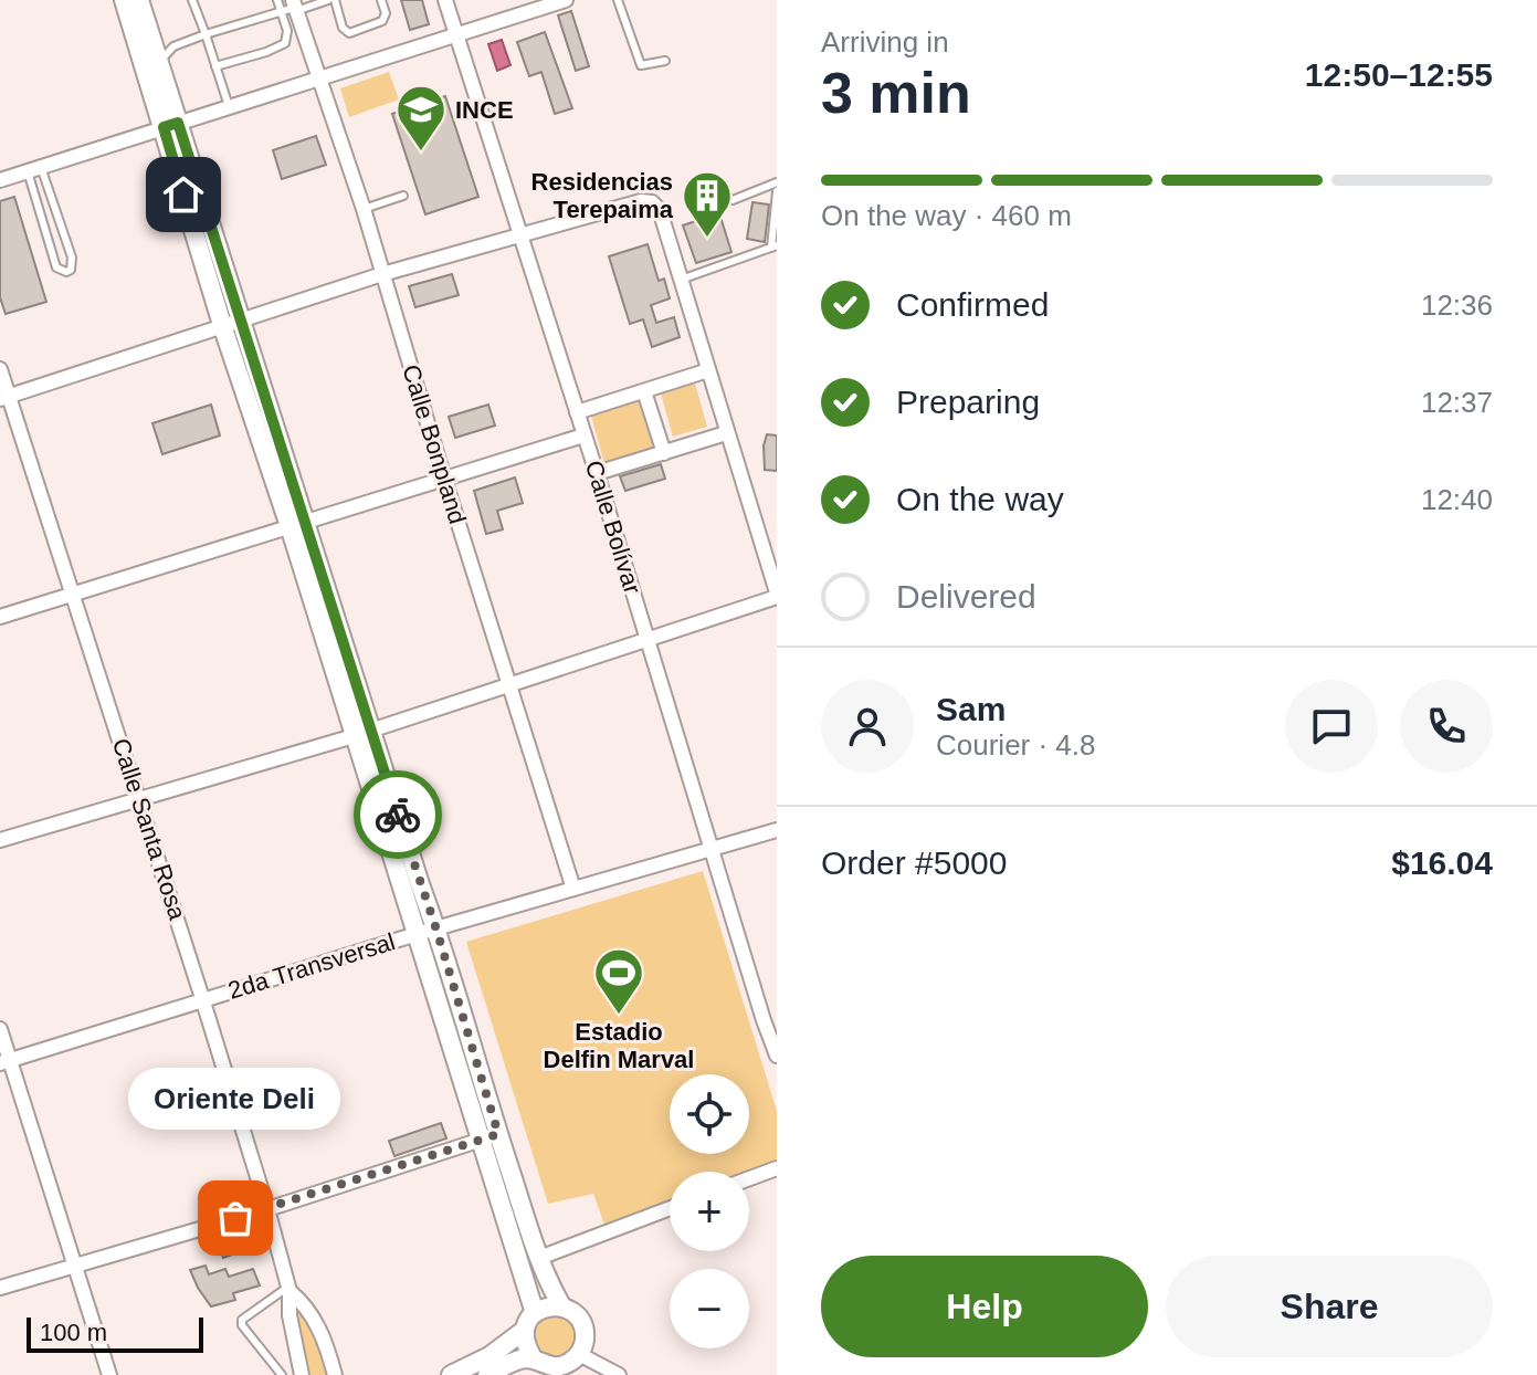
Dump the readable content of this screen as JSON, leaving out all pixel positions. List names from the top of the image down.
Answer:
{
  "streets": {
    "street": [
      "Calle Bonpland",
      "Calle Bolívar",
      "Calle Santa Rosa",
      "2da Transversal"
    ]
  },
  "crossings": [
    ["Calle Bonpland", "2da Transversal"],
    ["Calle Bolívar", "2da Transversal"],
    ["Calle Santa Rosa", "2da Transversal"]
  ],
  "places": {
    "school or university": ["INCE"],
    "building": ["Residencias Terepaima"],
    "sports": ["Estadio Delfin Marval"],
    "other": ["Oriente Deli"]
  },
  "scale_bar": "100 m",
  "page": {
    "heading": ["3 min", "Arriving in", "12:50–12:55"],
    "panel": [
      "Sam",
      "Courier · 4.8",
      "Order #5000",
      "$16.04"
    ],
    "bar": "On the way · 460 m",
    "list": [
      ["Confirmed", "12:36"],
      ["Preparing", "12:37"],
      ["On the way", "12:40"],
      "Delivered"
    ],
    "bubble": "Oriente Deli",
    "map_buttons": ["+", "−"],
    "buttons": ["Help", "Share"],
    "scale": "100 m"
  }
}
